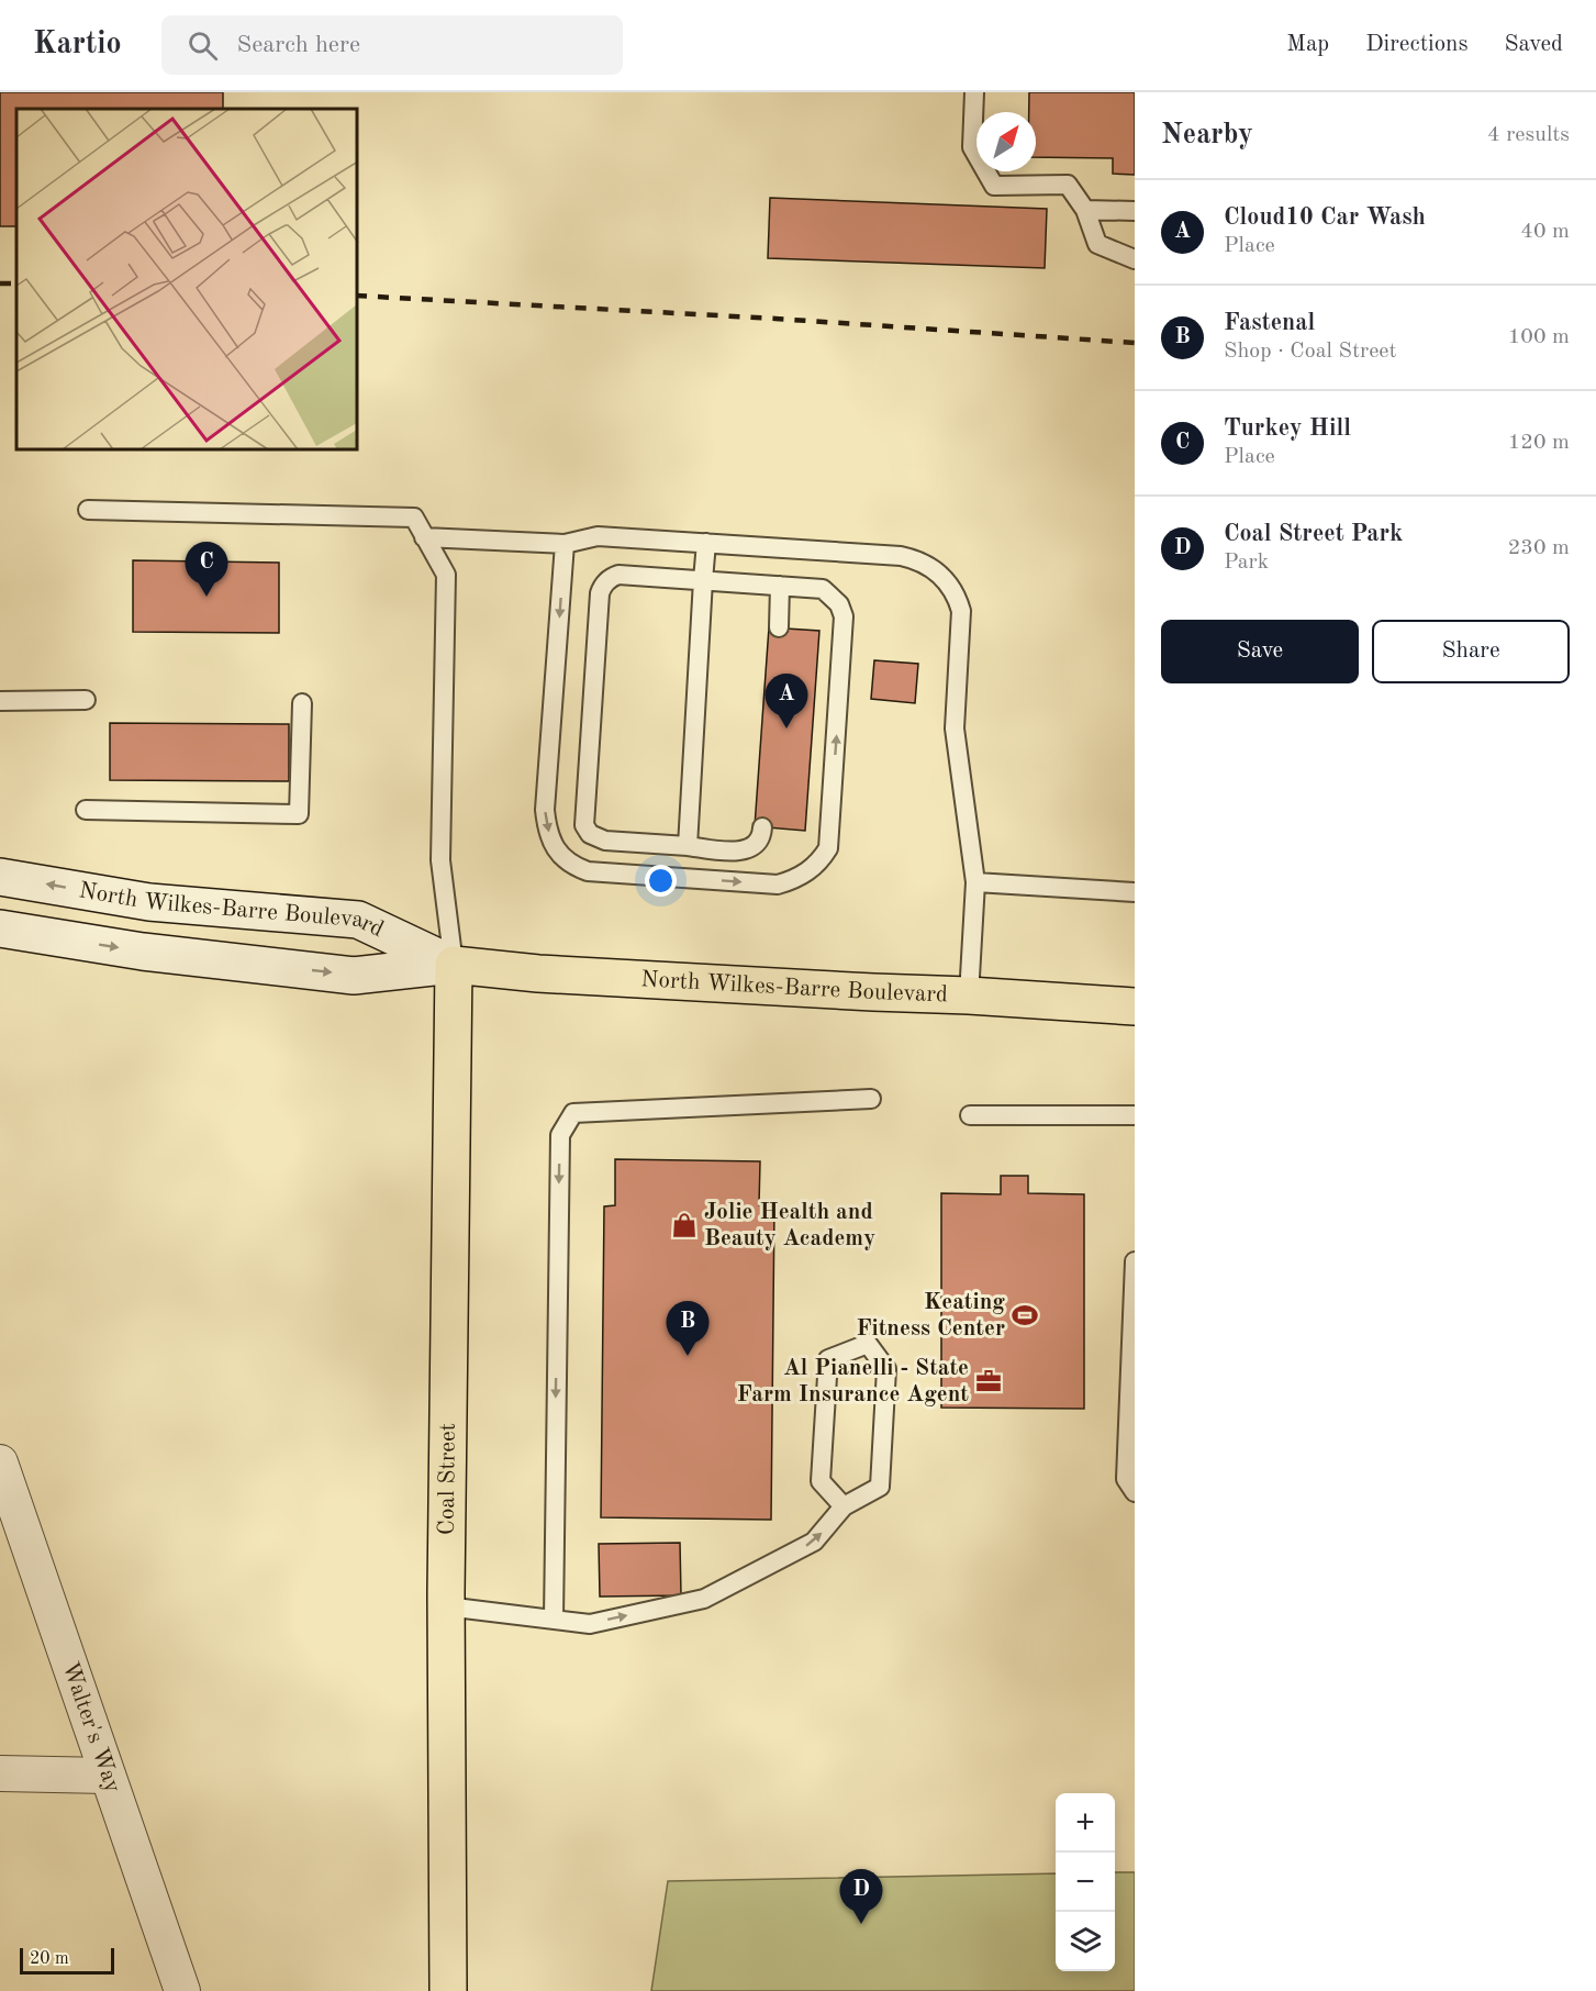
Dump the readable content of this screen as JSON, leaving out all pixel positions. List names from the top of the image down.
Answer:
{
  "streets": {
    "main road": ["North Wilkes-Barre Boulevard", "Coal Street"],
    "street": ["Walter's Way"]
  },
  "crossings": [
    ["North Wilkes-Barre Boulevard", "Coal Street"]
  ],
  "places": {
    "shop": ["Jolie Health and Beauty Academy"],
    "sports": ["Keating Fitness Center"],
    "office": ["Al Pianelli - State Farm Insurance Agent"]
  },
  "scale_bar": "20 m",
  "north": "top right",
  "page": {
    "header": "Kartio",
    "search": "Search here",
    "nav": ["Map", "Directions", "Saved"],
    "heading": ["Nearby", "4 results"],
    "list": [
      {
        "mark": "A",
        "name": "Cloud10 Car Wash",
        "note": "Place",
        "value": "40 m"
      },
      {
        "mark": "B",
        "name": "Fastenal",
        "note": "Shop · Coal Street",
        "value": "100 m"
      },
      {
        "mark": "C",
        "name": "Turkey Hill",
        "note": "Place",
        "value": "120 m"
      },
      {
        "mark": "D",
        "name": "Coal Street Park",
        "note": "Park",
        "value": "230 m"
      }
    ],
    "pins": [
      "C",
      "A",
      "B",
      "D"
    ],
    "buttons": ["Save", "Share"],
    "map_buttons": ["+", "−"],
    "scale": "20 m"
  }
}
